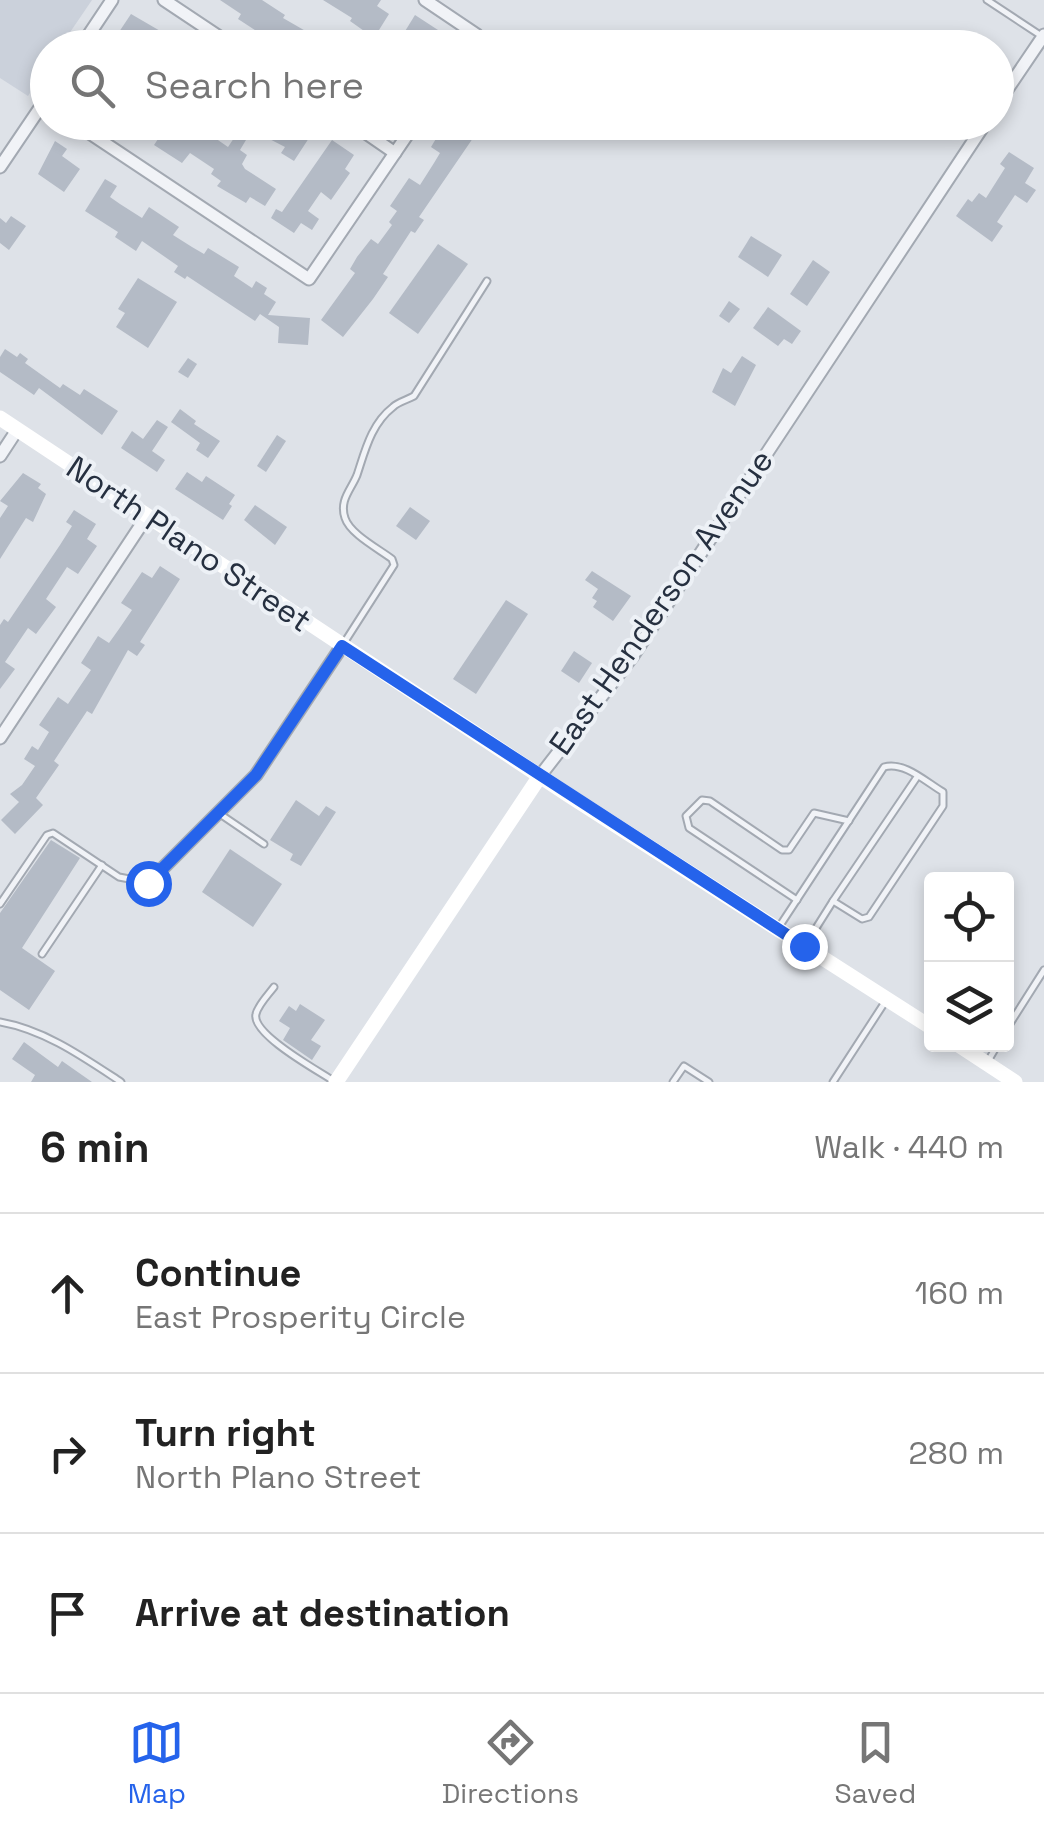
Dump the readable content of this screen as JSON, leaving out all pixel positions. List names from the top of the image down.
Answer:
{
  "streets": {
    "main road": ["North Plano Street", "East Henderson Avenue"]
  },
  "crossings": [
    ["North Plano Street", "East Henderson Avenue"]
  ],
  "page": {
    "search": "Search here",
    "heading": ["6 min", "Walk · 440 m"],
    "list": [
      ["Continue", "East Prosperity Circle", "160 m"],
      ["Turn right", "North Plano Street", "280 m"],
      "Arrive at destination"
    ],
    "nav": ["Map", "Directions", "Saved"]
  }
}
